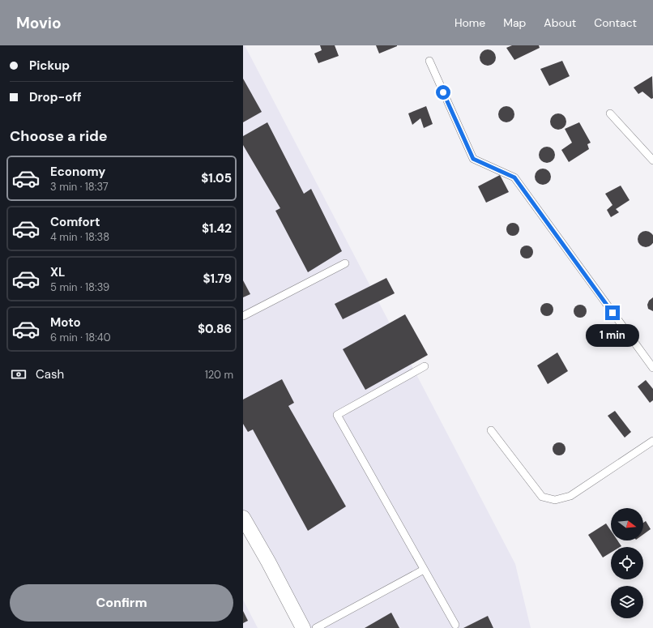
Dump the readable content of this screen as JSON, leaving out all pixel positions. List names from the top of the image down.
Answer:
{
  "north": "right",
  "page": {
    "header": "Movio",
    "nav": [
      "Home",
      "Map",
      "About",
      "Contact"
    ],
    "banner": ["Pickup", "Drop-off"],
    "heading": "Choose a ride",
    "list": [
      {
        "name": "Economy",
        "note": "3 min · 18:37",
        "value": "$1.05"
      },
      {
        "name": "Comfort",
        "note": "4 min · 18:38",
        "value": "$1.42"
      },
      {
        "name": "XL",
        "note": "5 min · 18:39",
        "value": "$1.79"
      },
      {
        "name": "Moto",
        "note": "6 min · 18:40",
        "value": "$0.86"
      }
    ],
    "bubble": "1 min",
    "pay": ["Cash", "120 m"],
    "buttons": "Confirm"
  }
}
